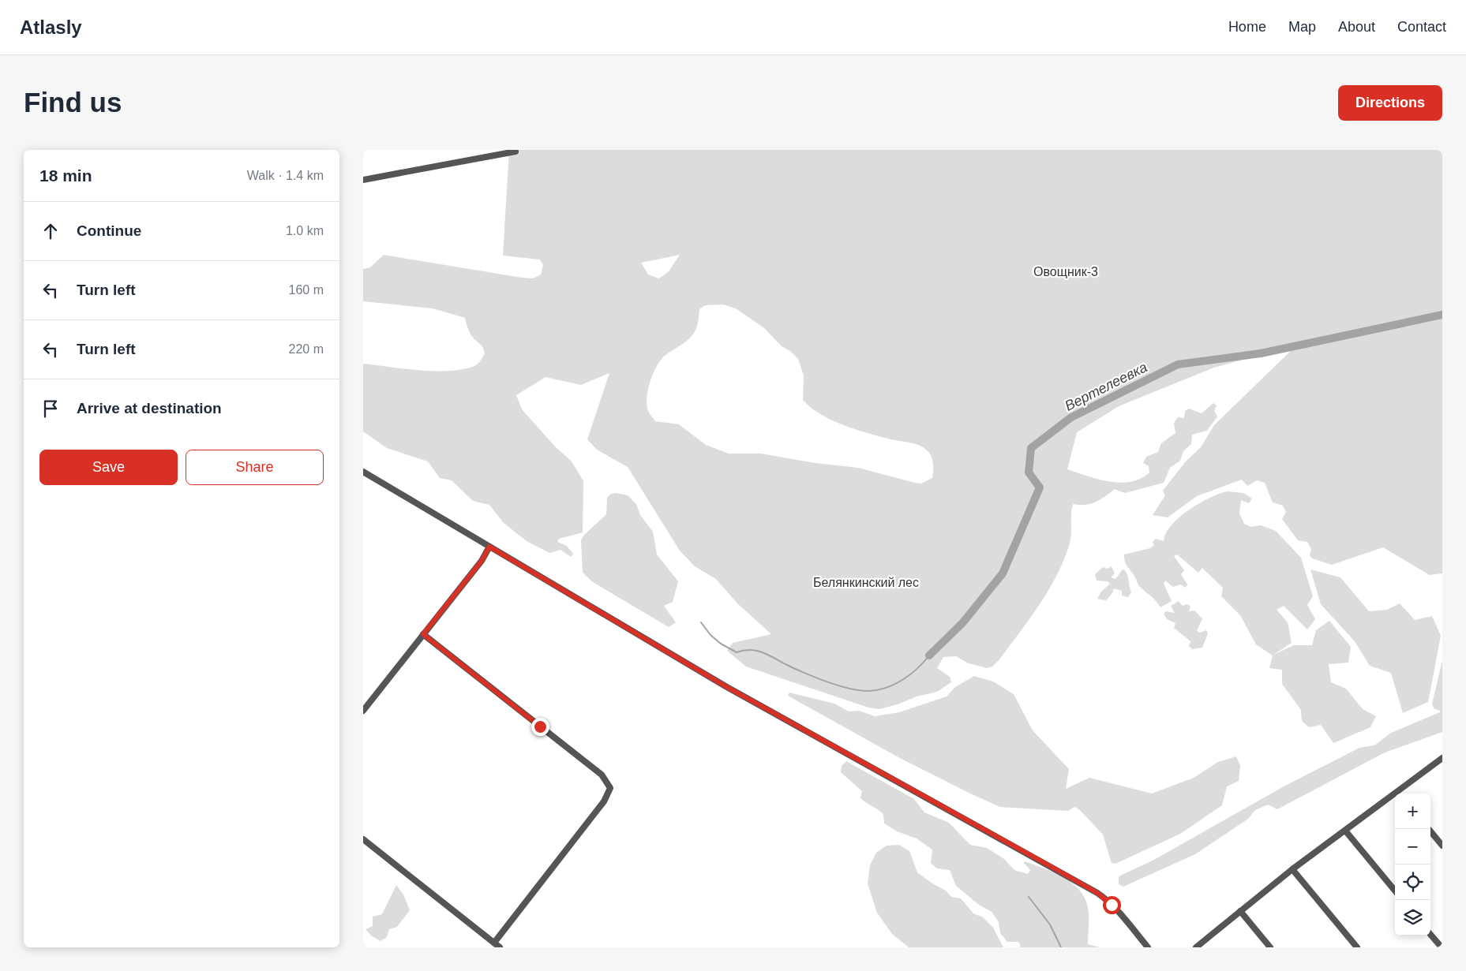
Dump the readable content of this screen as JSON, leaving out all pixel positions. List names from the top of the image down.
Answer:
{
  "water": ["Вертелеевка"],
  "parks": ["Овощник-3", "Белянкинский лес"],
  "page": {
    "header": "Atlasly",
    "nav": [
      "Home",
      "Map",
      "About",
      "Contact"
    ],
    "buttons": [
      "Directions",
      ["Save", "Share"]
    ],
    "title": "Find us",
    "heading": ["18 min", "Walk · 1.4 km"],
    "list": [
      ["Continue", "1.0 km"],
      ["Turn left", "160 m"],
      ["Turn left", "220 m"],
      "Arrive at destination"
    ],
    "map_buttons": ["+", "−"]
  }
}
